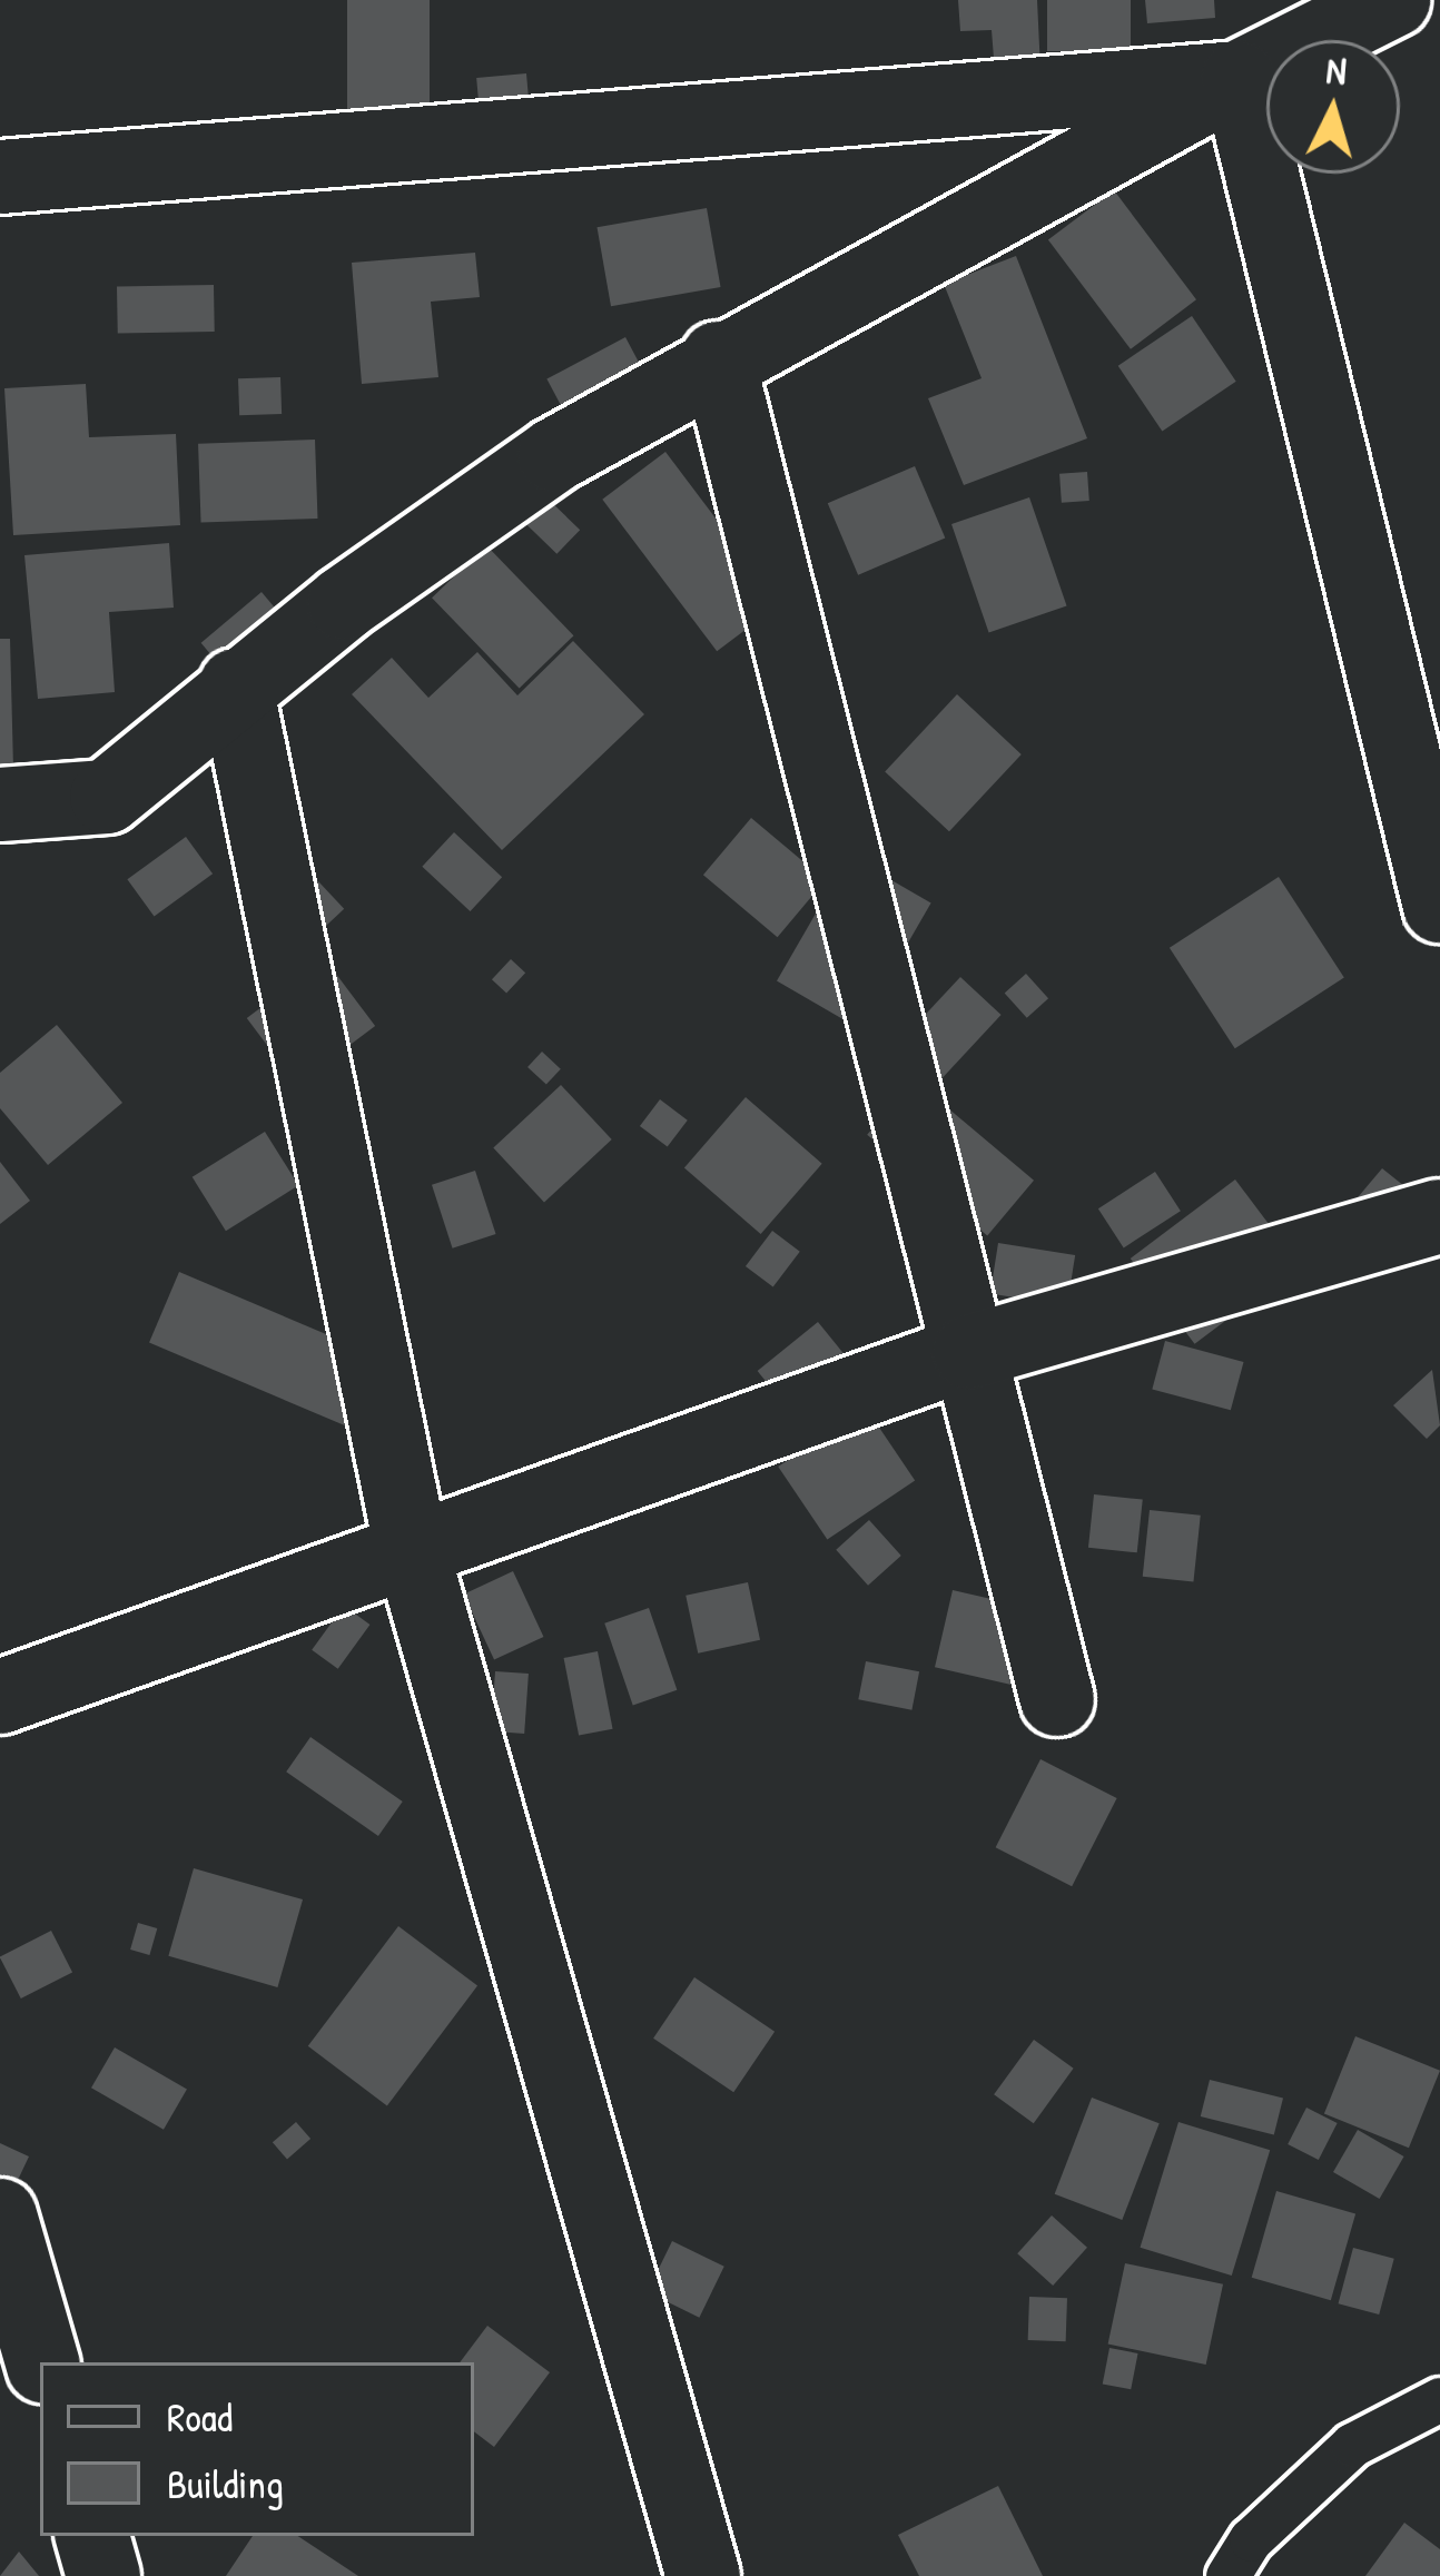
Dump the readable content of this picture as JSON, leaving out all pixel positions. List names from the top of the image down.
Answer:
{
  "legend": ["Road", "Building"],
  "north": "top"
}
